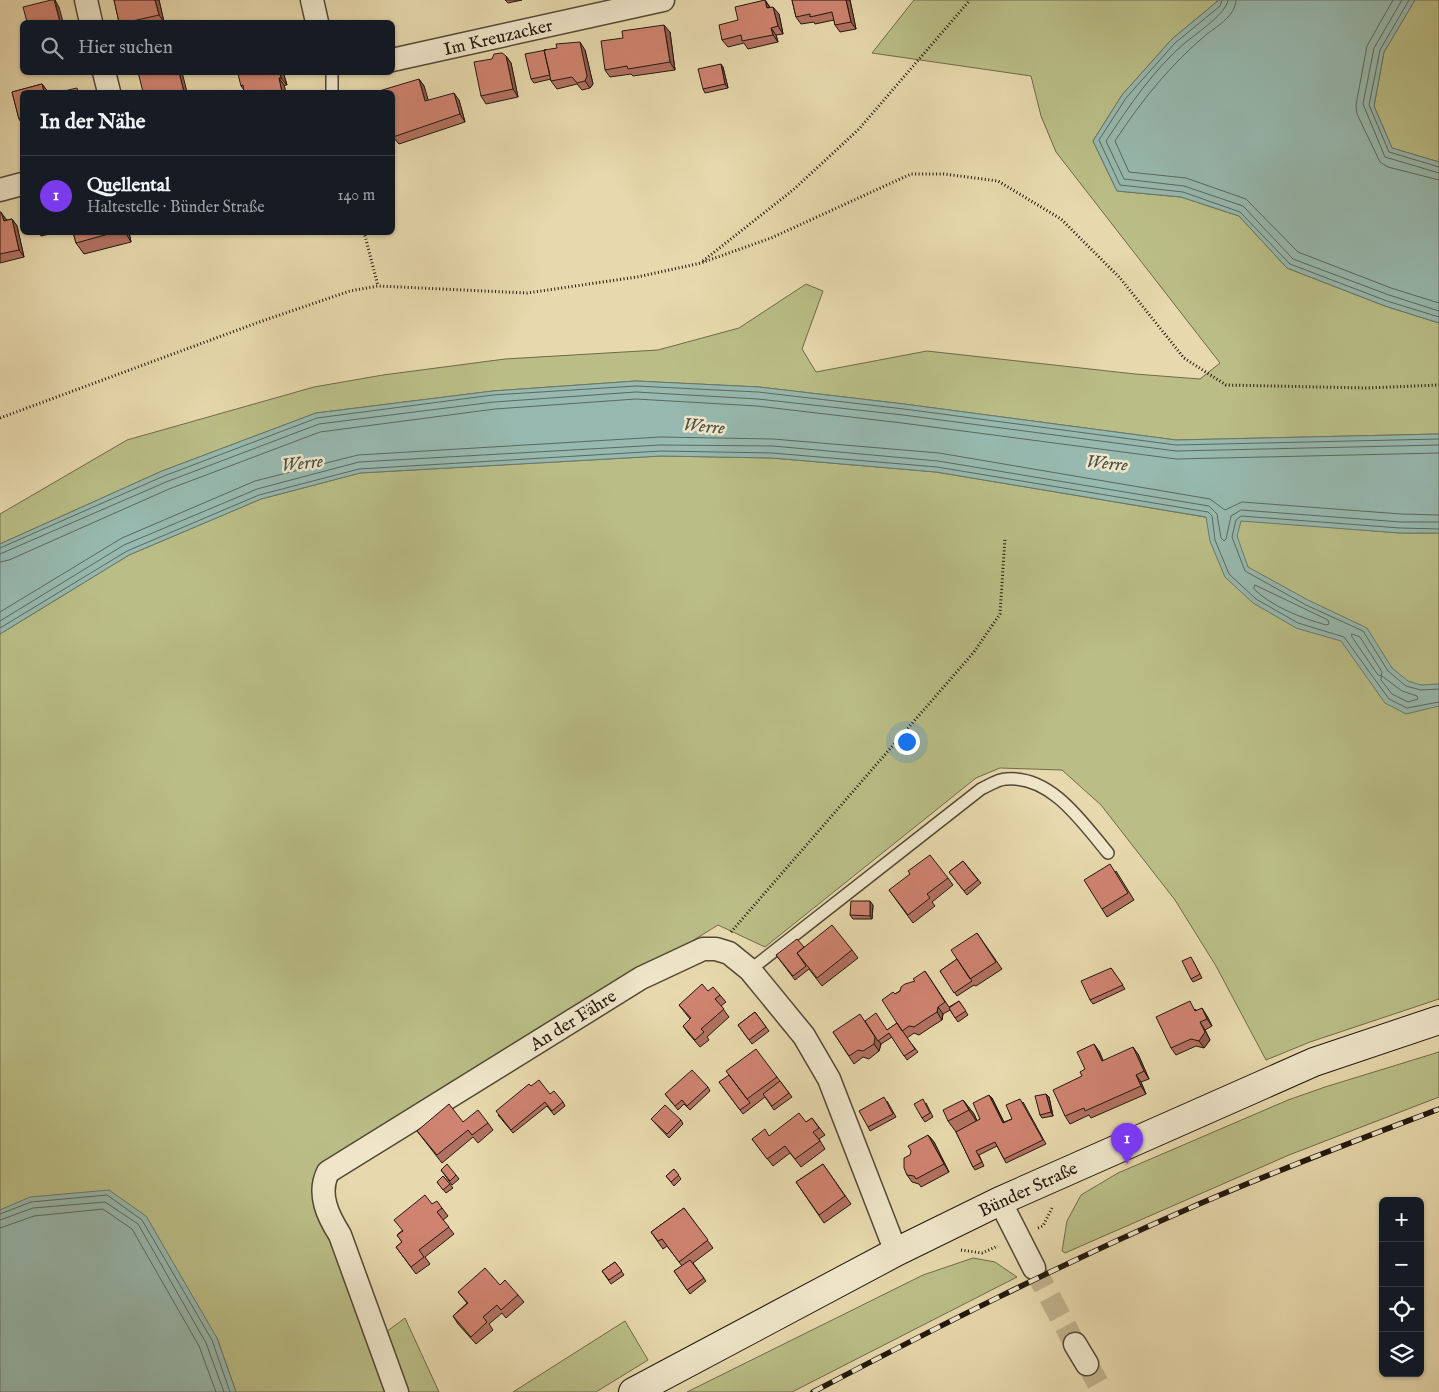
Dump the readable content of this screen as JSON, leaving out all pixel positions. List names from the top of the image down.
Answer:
{
  "streets": {
    "main road": ["Bünder Straße"],
    "street": ["Im Kreuzacker", "An der Fähre"]
  },
  "water": ["Werre"],
  "page": {
    "search": "Hier suchen",
    "heading": "In der Nähe",
    "list": [
      {
        "mark": "1",
        "name": "Quellental",
        "note": "Haltestelle · Bünder Straße",
        "value": "140 m"
      }
    ],
    "pins": "1",
    "map_buttons": ["+", "−"]
  }
}
